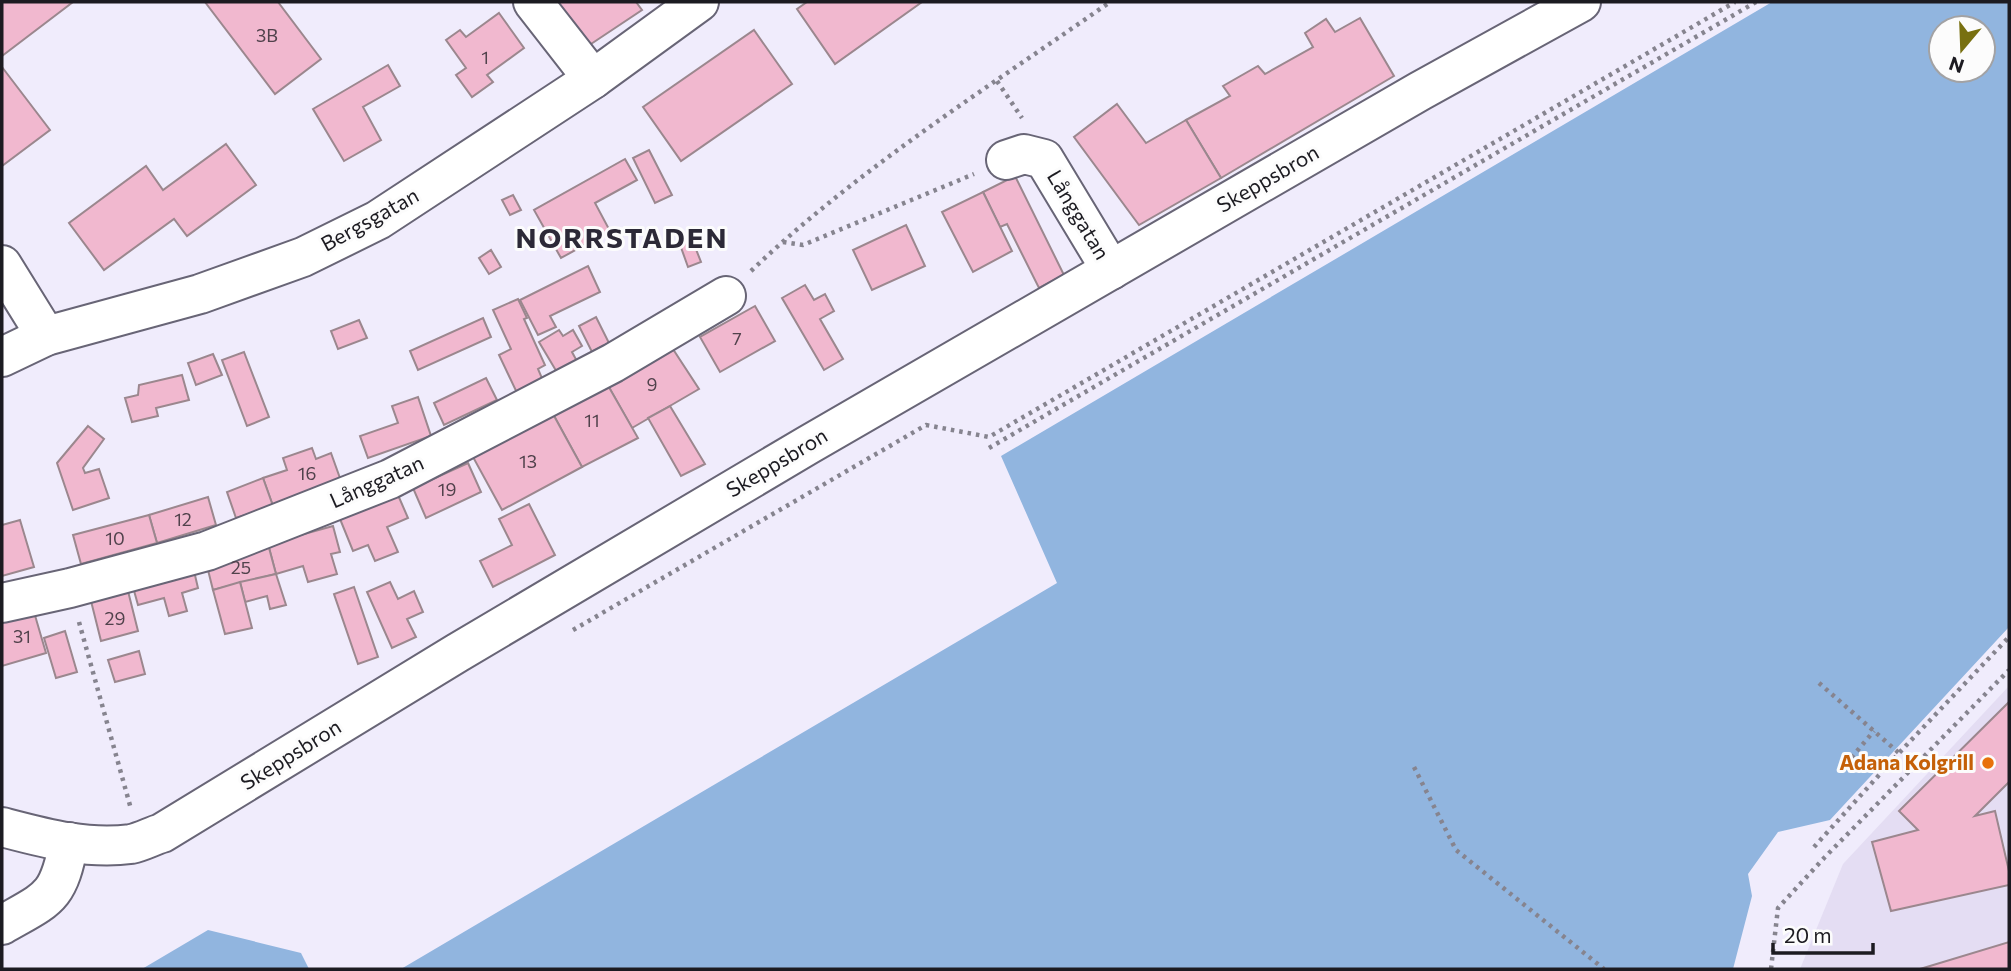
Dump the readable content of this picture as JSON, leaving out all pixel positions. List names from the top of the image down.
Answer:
{
  "streets": {
    "street": ["Skeppsbron", "Långgatan", "Bergsgatan"]
  },
  "crossings": [
    ["Skeppsbron", "Långgatan"]
  ],
  "districts": ["NORRSTADEN"],
  "places": ["Adana Kolgrill"],
  "house_numbers": [
    "3B",
    "1",
    "7",
    "9",
    "11",
    "13",
    "16",
    "19",
    "12",
    "10",
    "25",
    "29",
    "31"
  ],
  "scale_bar": "20 m",
  "north": "bottom"
}
